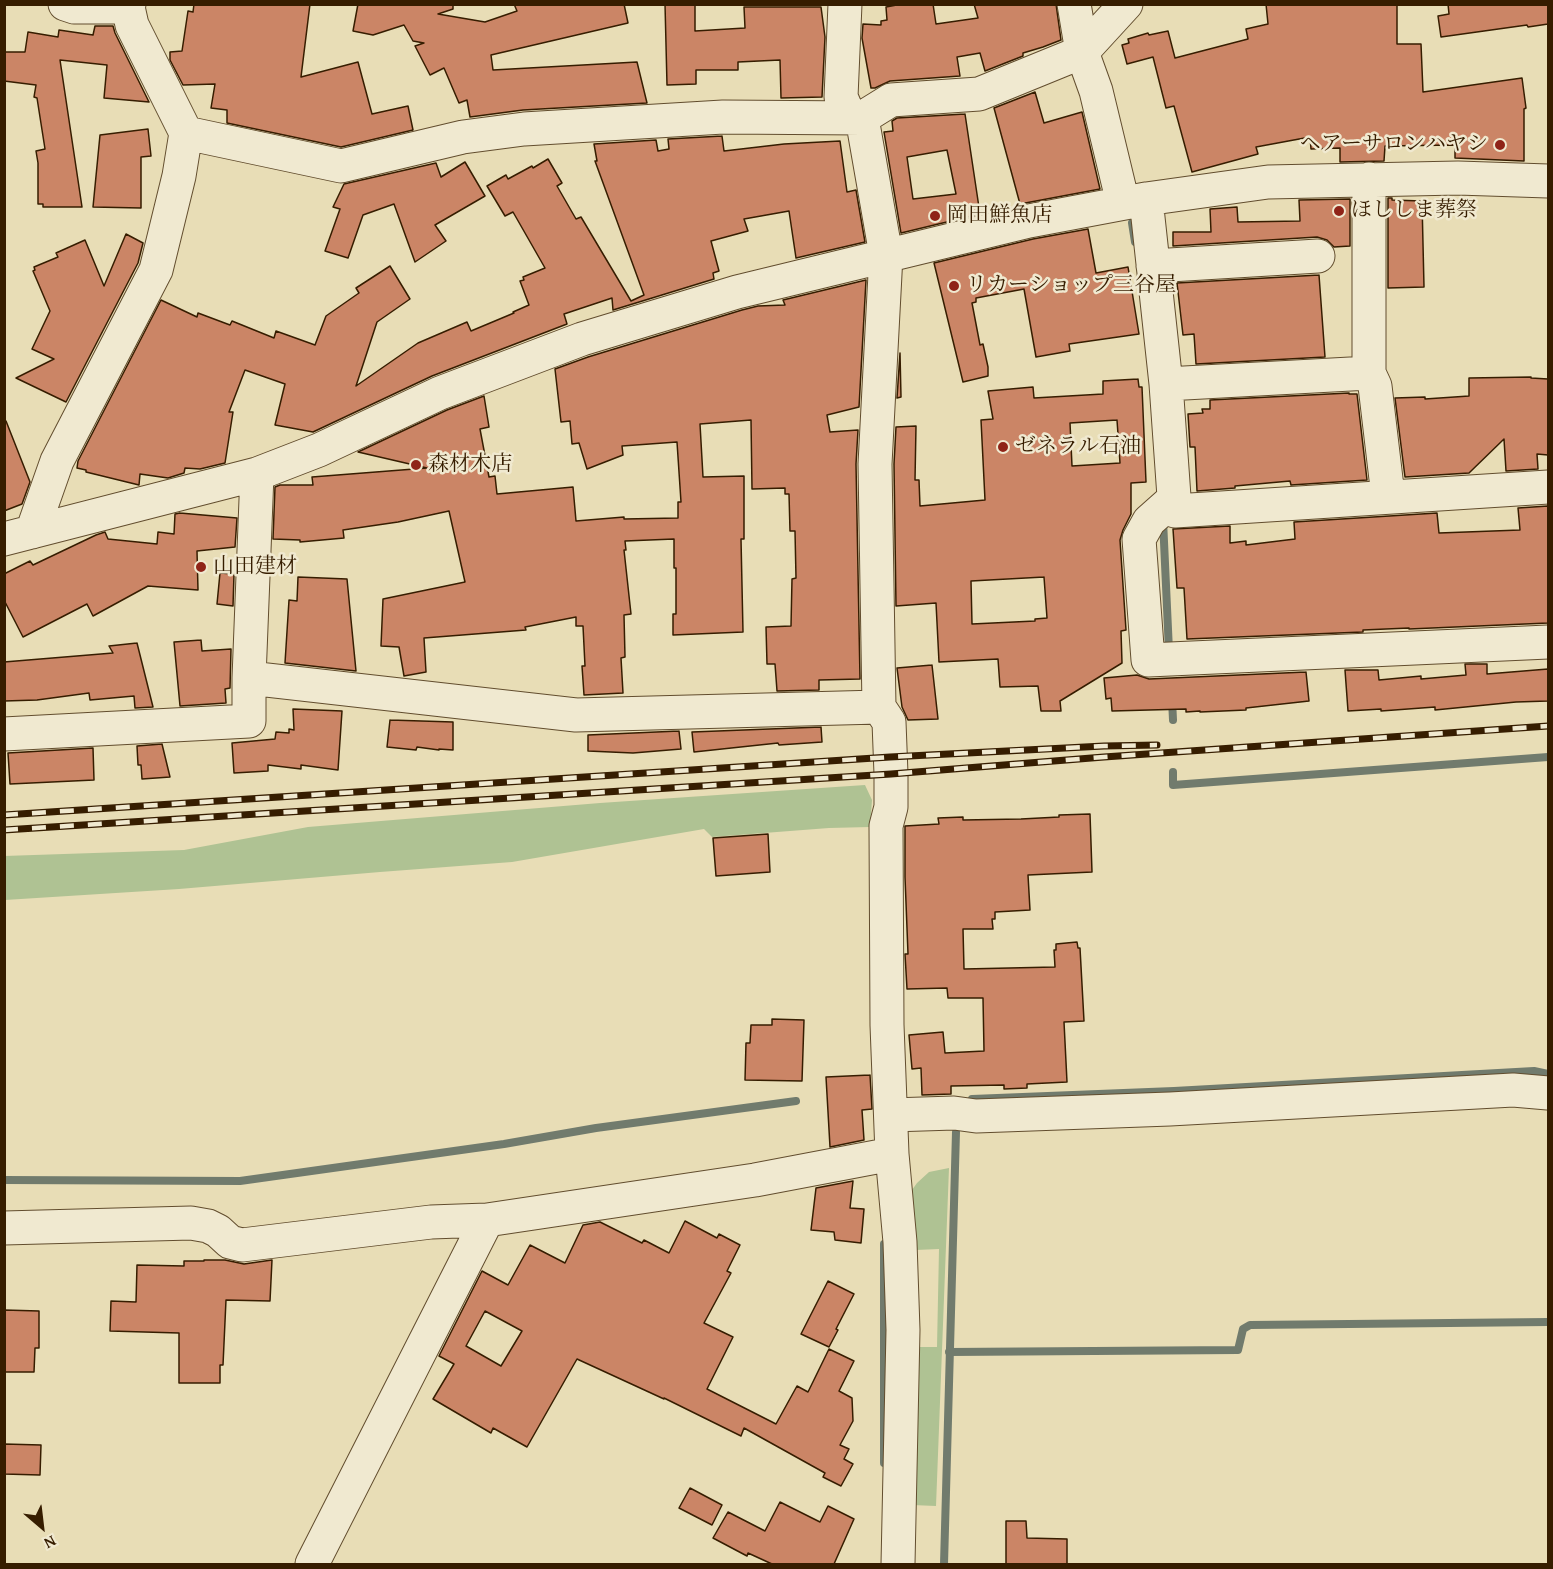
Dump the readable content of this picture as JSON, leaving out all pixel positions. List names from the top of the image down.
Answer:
{
  "places": [
    "ヘアーサロンハヤシ",
    "ほししま葬祭",
    "岡田鮮魚店",
    "リカーショップ三谷屋",
    "ゼネラル石油",
    "森材木店",
    "山田建材"
  ],
  "north": "bottom right"
}
